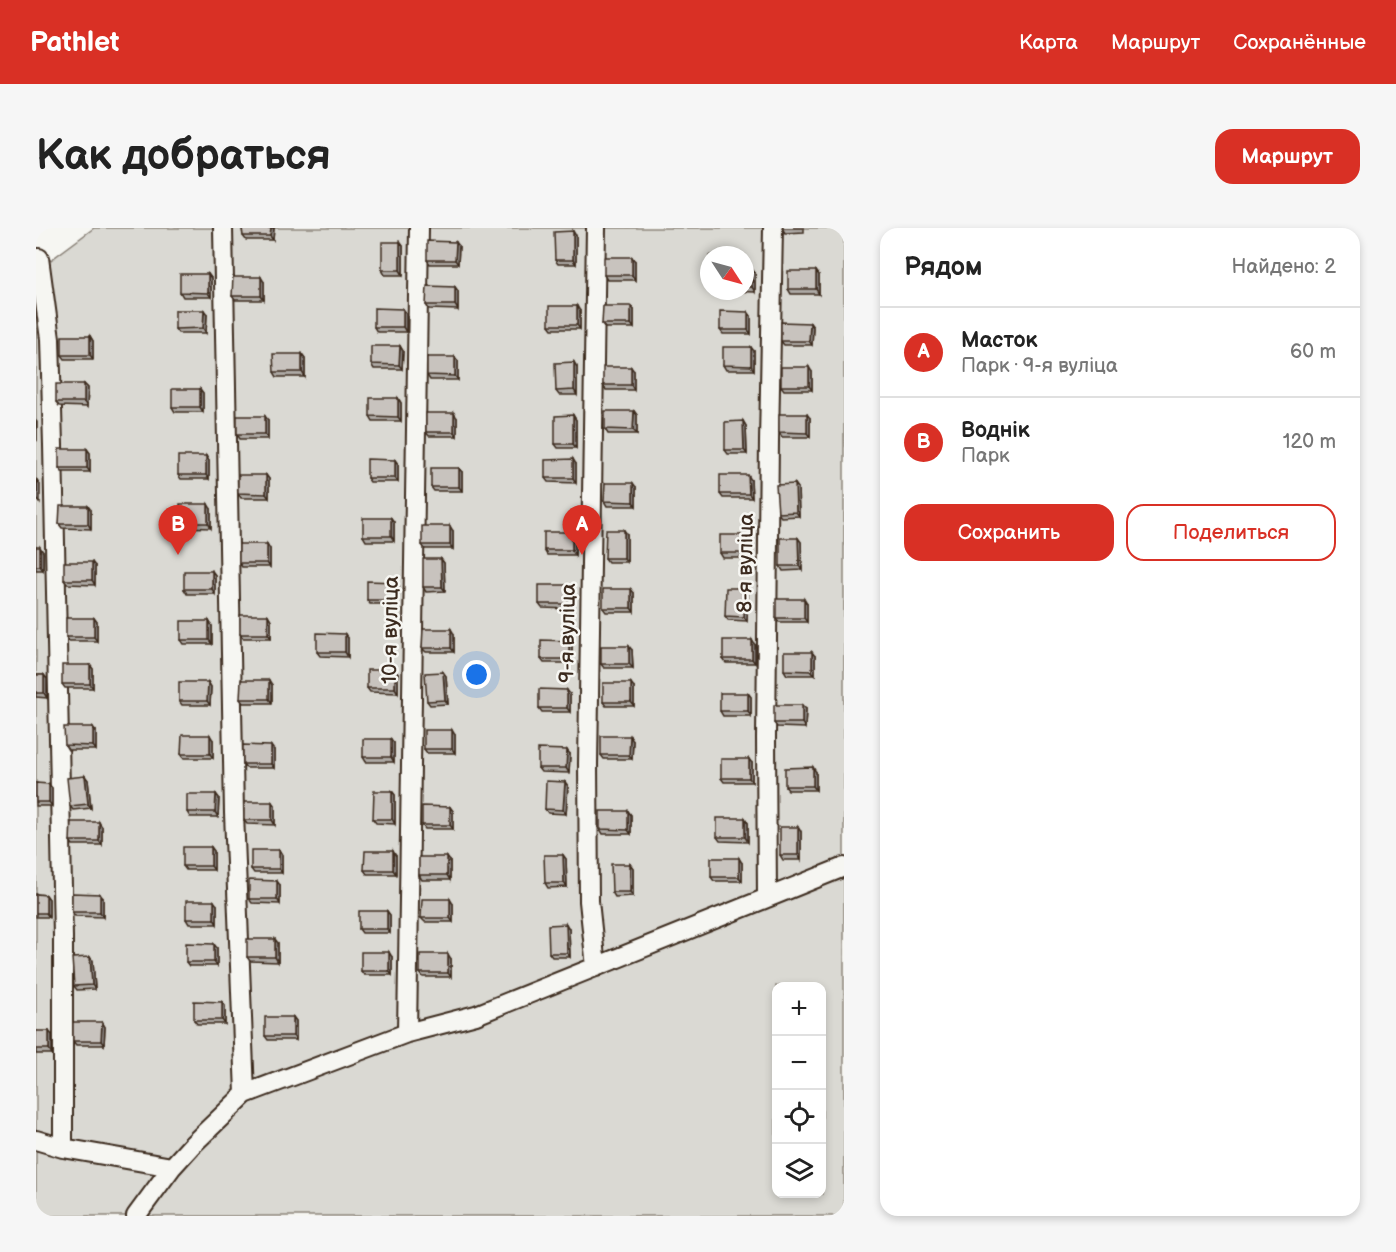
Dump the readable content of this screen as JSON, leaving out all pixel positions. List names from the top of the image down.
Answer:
{
  "streets": {
    "street": ["8-я вуліца", "10-я вуліца", "9-я вуліца"]
  },
  "north": "bottom right",
  "page": {
    "header": "Pathlet",
    "nav": ["Карта", "Маршрут", "Сохранённые"],
    "buttons": [
      "Маршрут",
      ["Сохранить", "Поделиться"]
    ],
    "title": "Как добраться",
    "heading": ["Рядом", "Найдено: 2"],
    "list": [
      {
        "mark": "A",
        "name": "Масток",
        "note": "Парк · 9-я вуліца",
        "value": "60 m"
      },
      {
        "mark": "B",
        "name": "Воднік",
        "note": "Парк",
        "value": "120 m"
      }
    ],
    "pins": ["A", "B"],
    "map_buttons": ["+", "−"]
  }
}
